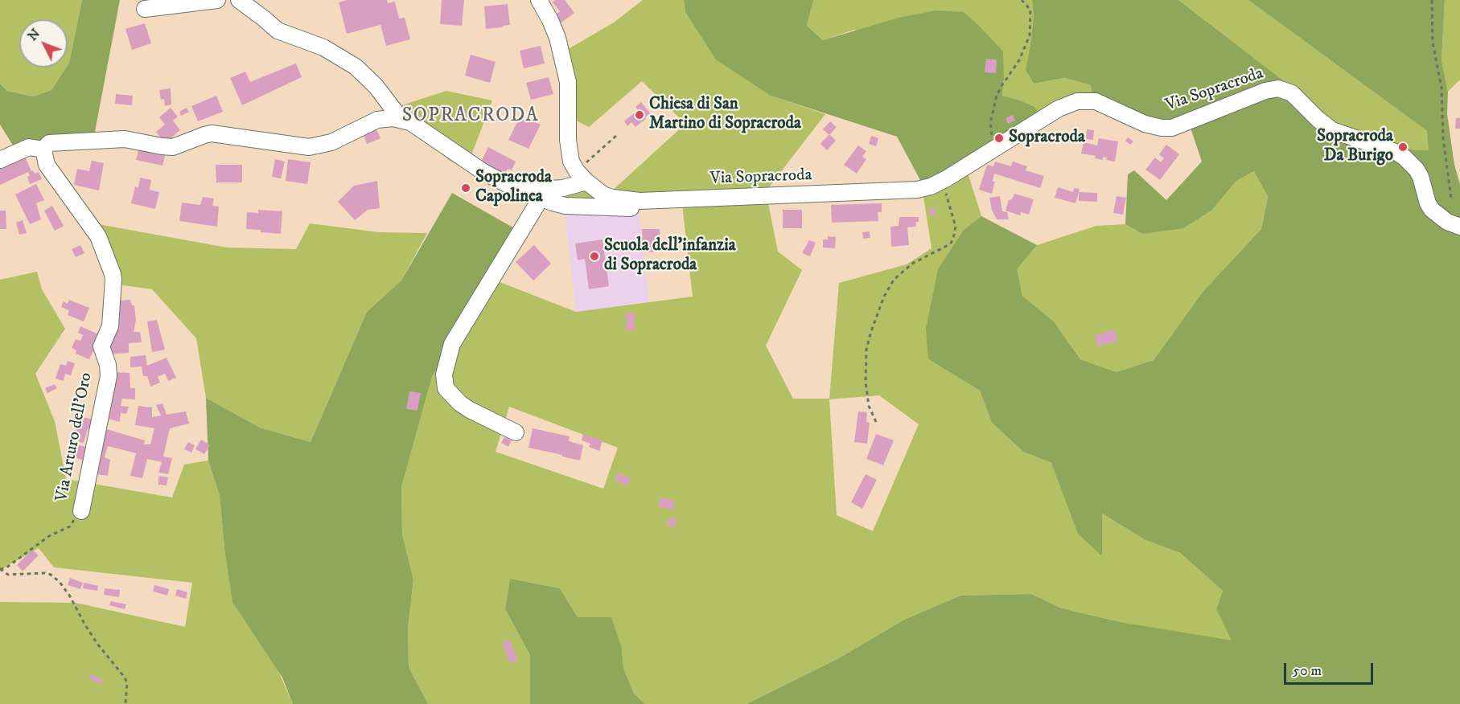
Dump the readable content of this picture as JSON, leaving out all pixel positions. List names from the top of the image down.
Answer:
{
  "streets": {
    "street": ["Via Sopracroda", "Via Arturo dell'Oro"]
  },
  "districts": ["SOPRACRODA"],
  "places": [
    "Chiesa di San Martino di Sopracroda",
    "Sopracroda",
    "Sopracroda Da Burigo",
    "Sopracroda Capolinea",
    "Scuola dell'infanzia di Sopracroda"
  ],
  "scale_bar": "50 m",
  "north": "top left"
}
